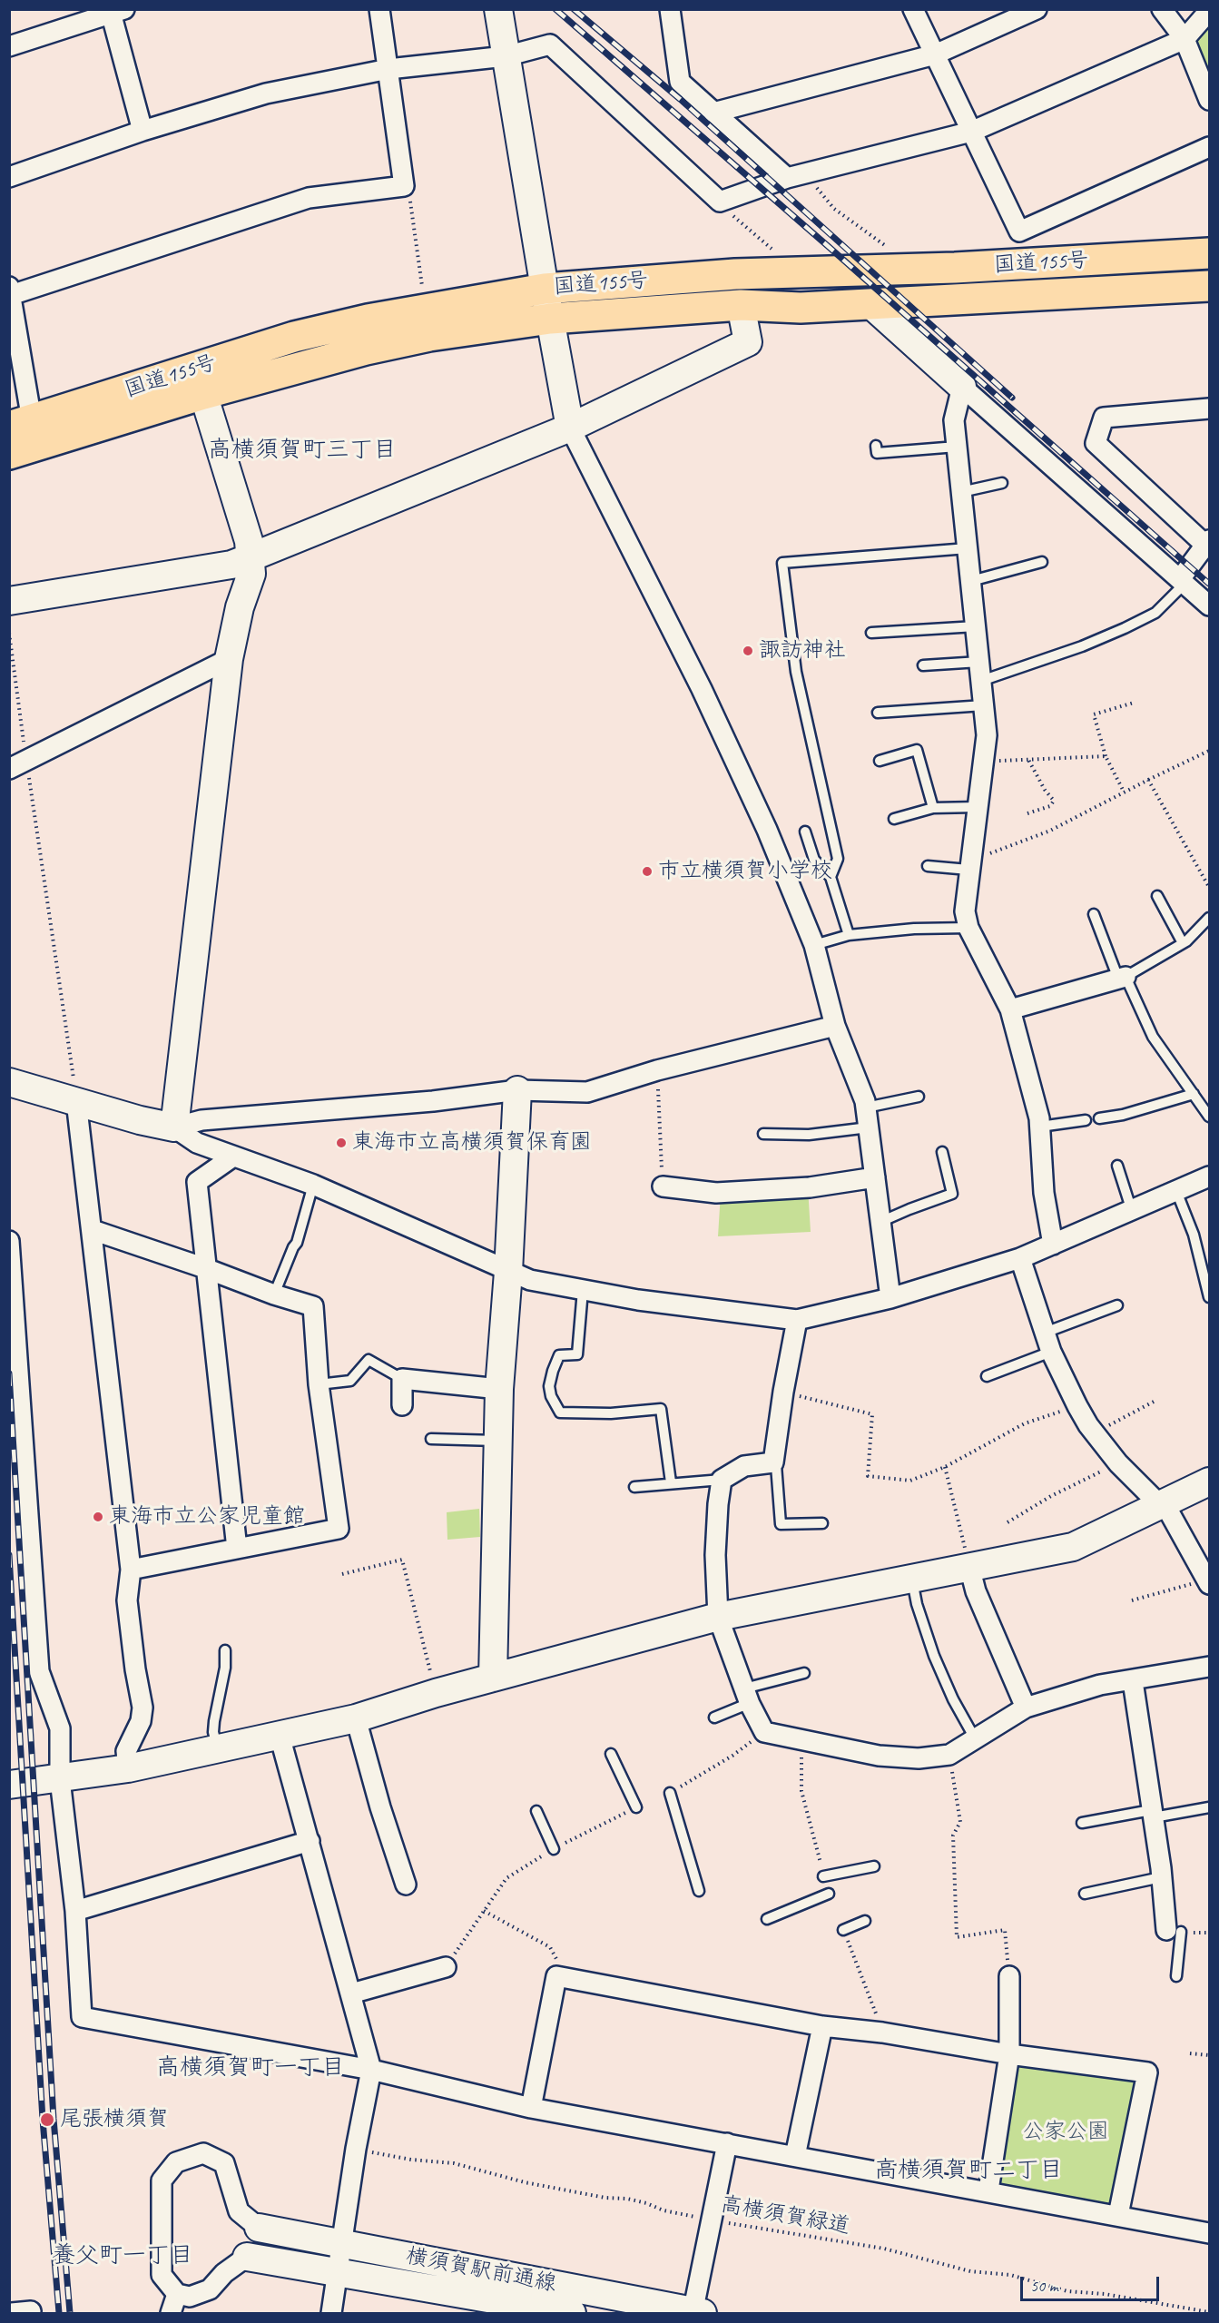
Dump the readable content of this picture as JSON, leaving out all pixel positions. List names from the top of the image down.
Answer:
{
  "streets": {
    "highway": ["国道155号"],
    "street": ["横須賀駅前通線"],
    "path": ["高横須賀緑道"]
  },
  "districts": [
    "高横須賀町三丁目",
    "高横須賀町一丁目",
    "高横須賀町二丁目",
    "養父町一丁目"
  ],
  "parks": ["公家公園"],
  "places": [
    "諏訪神社",
    "市立横須賀小学校",
    "東海市立高横須賀保育園",
    "東海市立公家児童館",
    "尾張横須賀"
  ],
  "scale_bar": "50 m"
}
